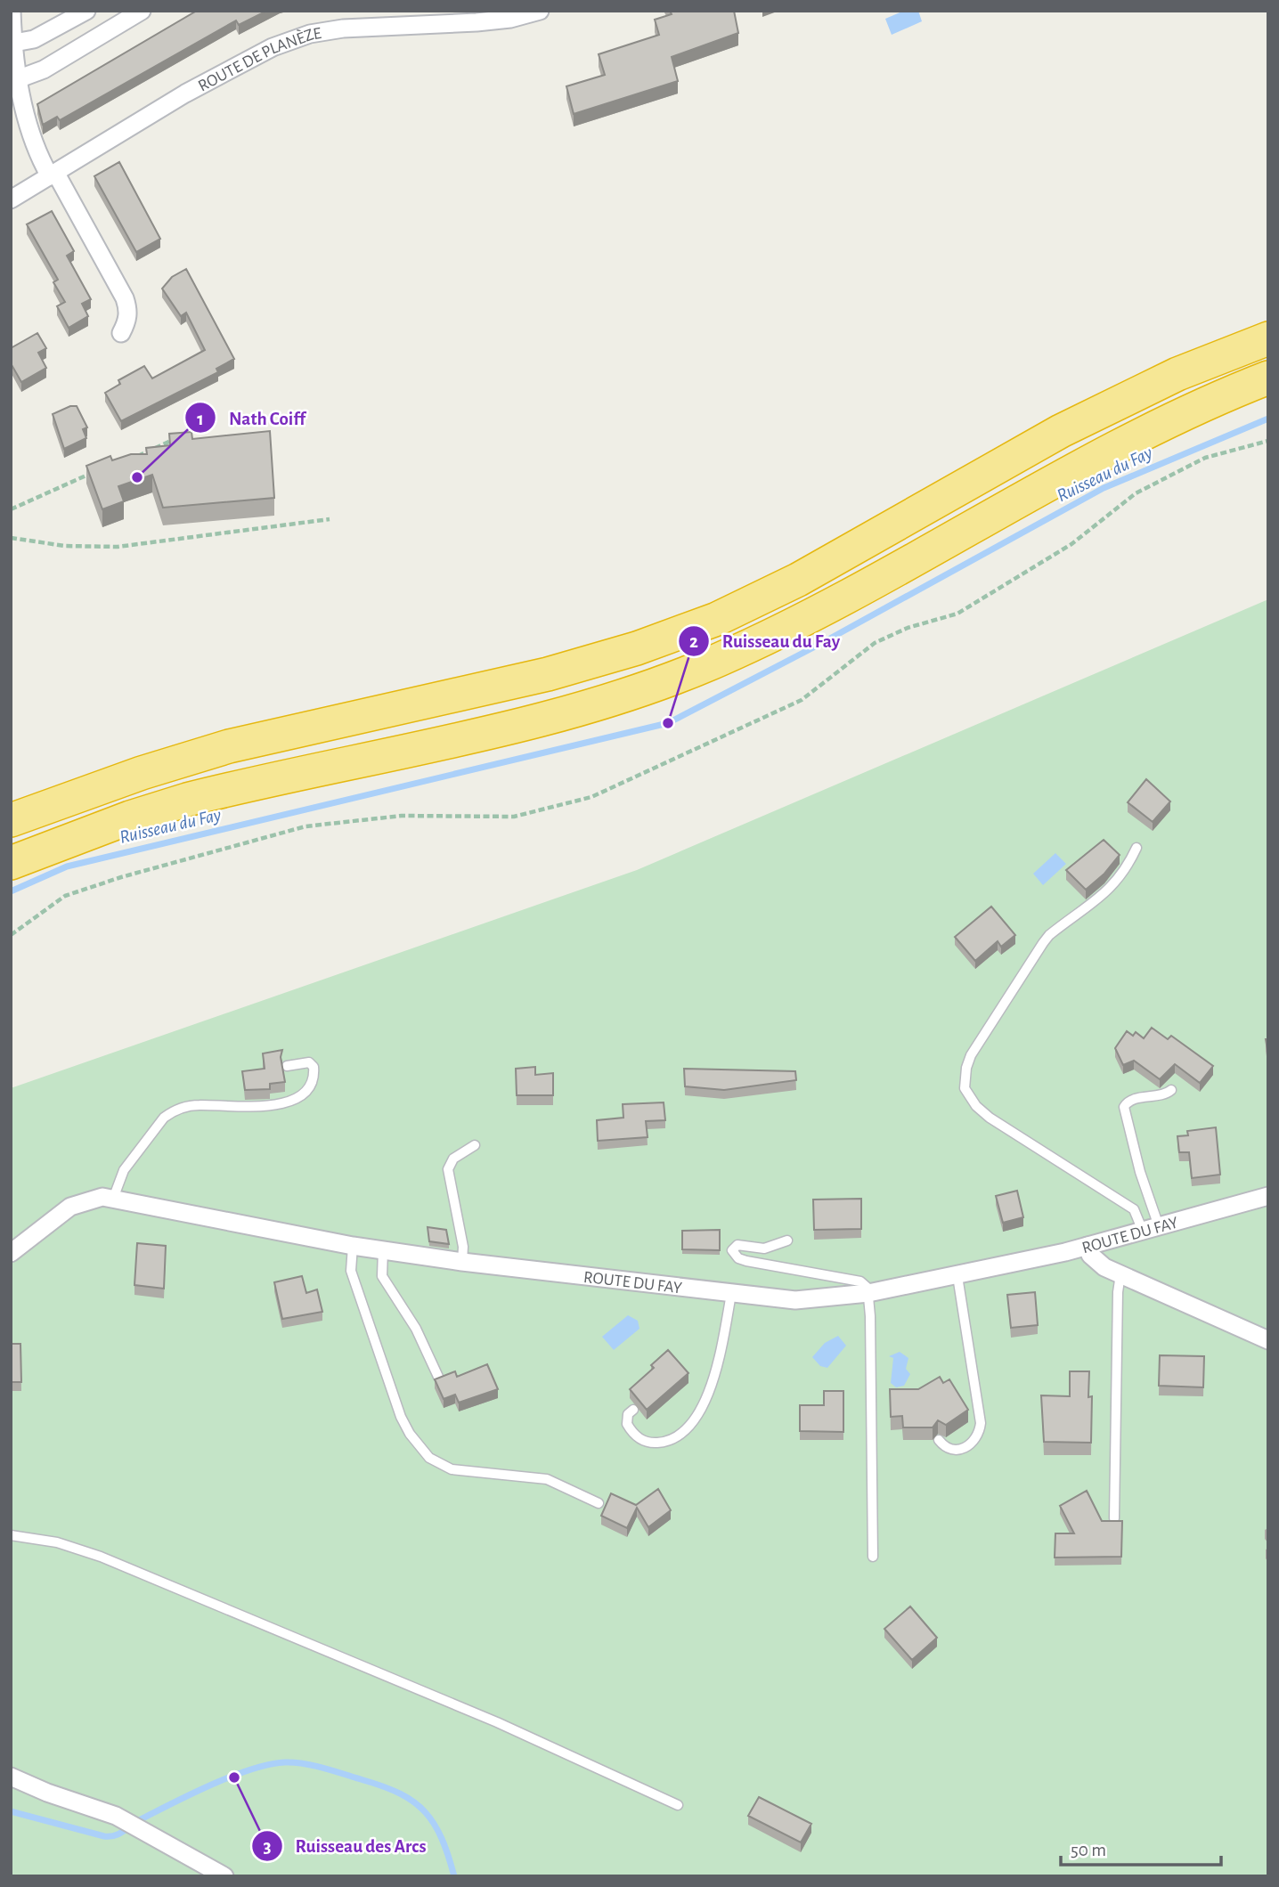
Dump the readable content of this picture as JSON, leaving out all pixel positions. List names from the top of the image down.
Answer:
{
  "streets": {
    "street": ["ROUTE DE PLANÈZE", "ROUTE DU FAY"]
  },
  "water": ["Ruisseau du Fay"],
  "places": ["Nath Coiff", "Ruisseau du Fay", "Ruisseau des Arcs"],
  "scale_bar": "50 m"
}
